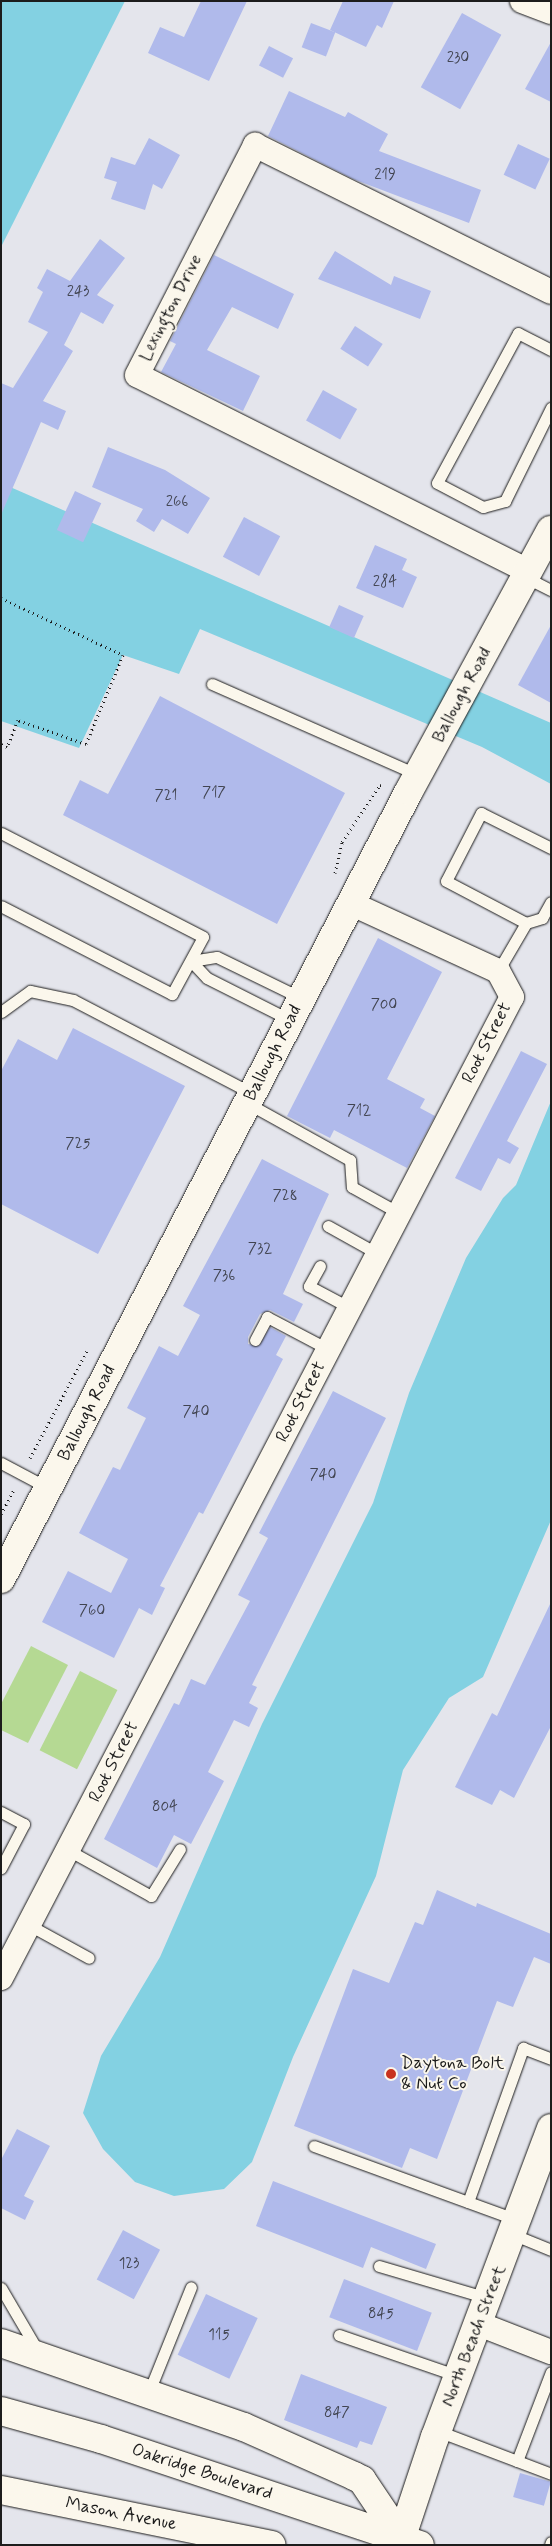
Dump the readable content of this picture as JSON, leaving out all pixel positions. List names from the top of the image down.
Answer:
{
  "streets": {
    "street": [
      "Lexington Drive",
      "Ballough Road",
      "Root Street",
      "North Beach Street",
      "Oakridge Boulevard",
      "Mason Avenue"
    ]
  },
  "crossings": [
    ["Lexington Drive", "Ballough Road"],
    ["North Beach Street", "Oakridge Boulevard"]
  ],
  "places": ["Daytona Bolt & Nut Co"],
  "house_numbers": [
    "230",
    "219",
    "243",
    "266",
    "284",
    "717",
    "721",
    "700",
    "712",
    "725",
    "728",
    "732",
    "736",
    "740",
    "740",
    "760",
    "804",
    "123",
    "845",
    "115",
    "847"
  ]
}
